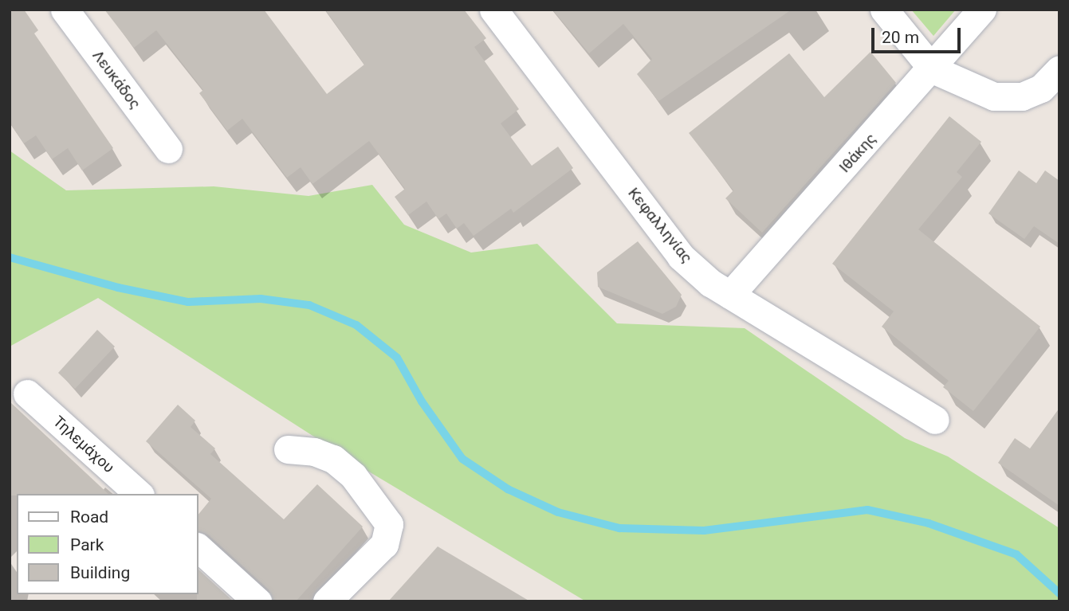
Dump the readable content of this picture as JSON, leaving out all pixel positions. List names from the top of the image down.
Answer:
{
  "streets": {
    "street": [
      "Λευκάδος",
      "Ιθάκης",
      "Κεφαλληνίας",
      "Τηλεμάχου"
    ]
  },
  "crossings": [
    ["Ιθάκης", "Κεφαλληνίας"]
  ],
  "legend": ["Road", "Park", "Building"],
  "scale_bar": "20 m"
}
